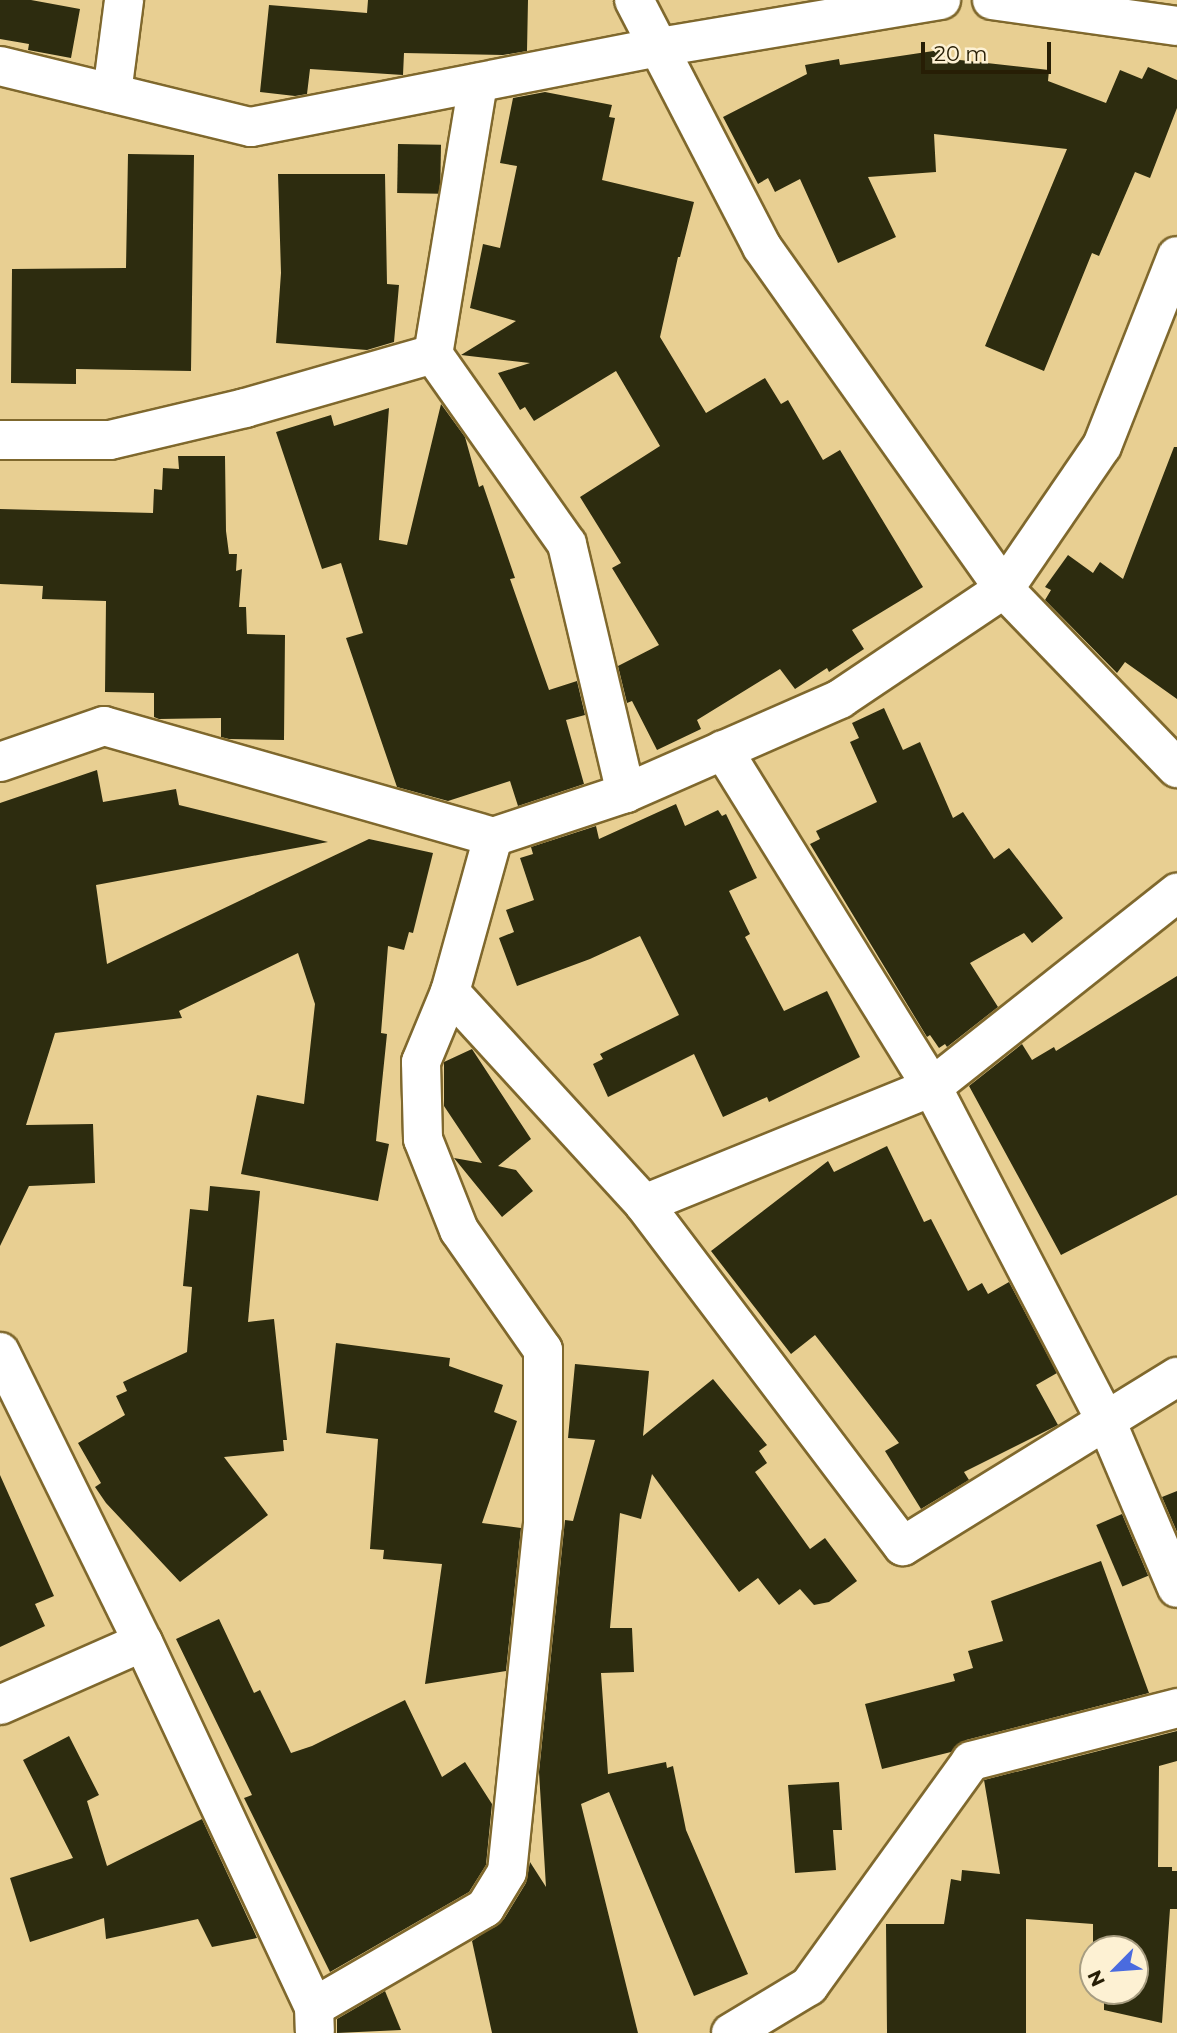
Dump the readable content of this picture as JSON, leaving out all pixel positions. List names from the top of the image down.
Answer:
{
  "scale_bar": "20 m",
  "north": "bottom left"
}
